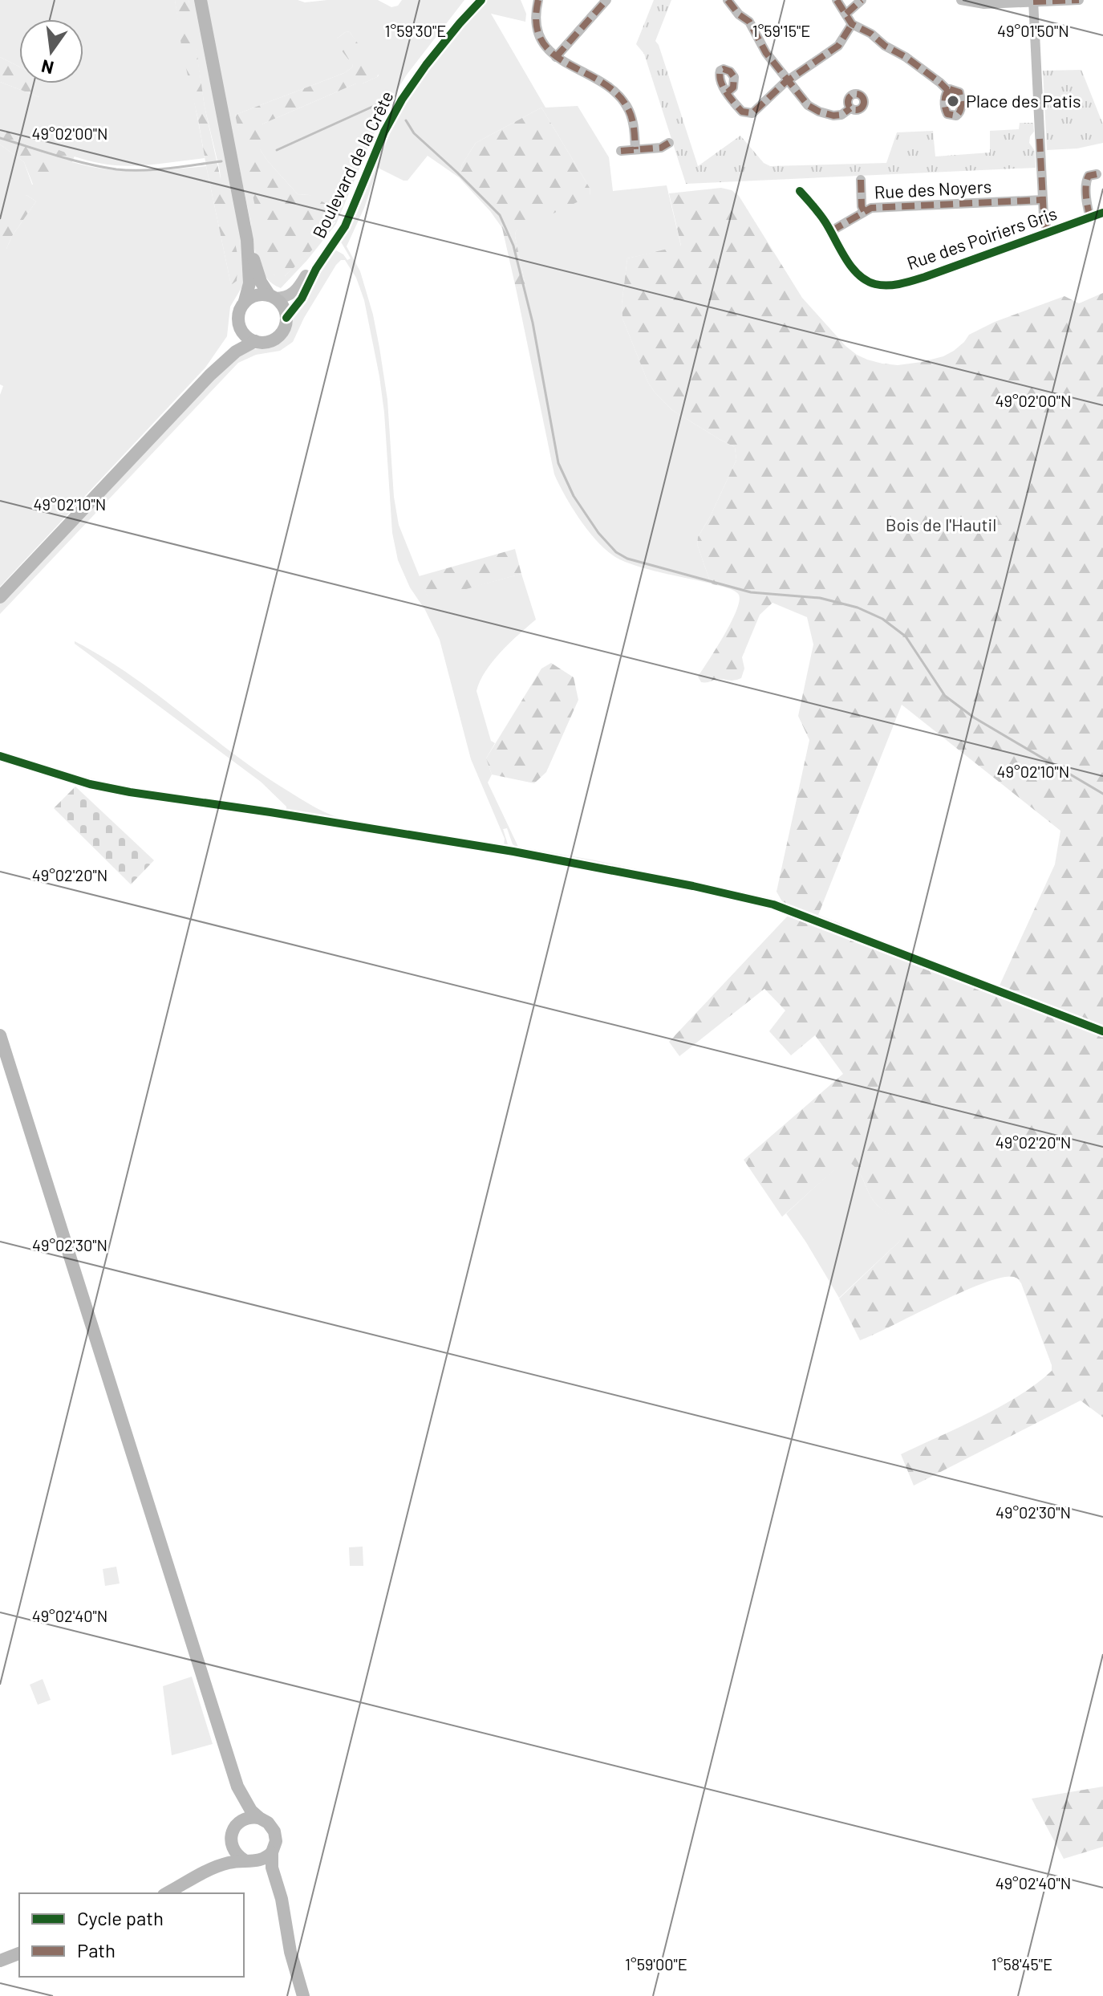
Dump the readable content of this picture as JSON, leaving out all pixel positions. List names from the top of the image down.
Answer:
{
  "streets": {
    "street": ["Boulevard de la Crête", "Rue des Noyers", "Rue des Poiriers Gris"]
  },
  "crossings": [
    ["Rue des Noyers", "Rue des Poiriers Gris"]
  ],
  "parks": ["Bois de l'Hautil"],
  "places": ["Place des Patis"],
  "legend": ["Cycle path", "Path"],
  "north": "bottom",
  "coordinates": [
    "49°01'50\"N",
    "1°59'30\"E",
    "1°59'15\"E",
    "49°02'00\"N",
    "49°02'10\"N",
    "49°02'20\"N",
    "49°02'30\"N",
    "49°02'40\"N",
    "1°59'00\"E",
    "1°58'45\"E"
  ]
}
